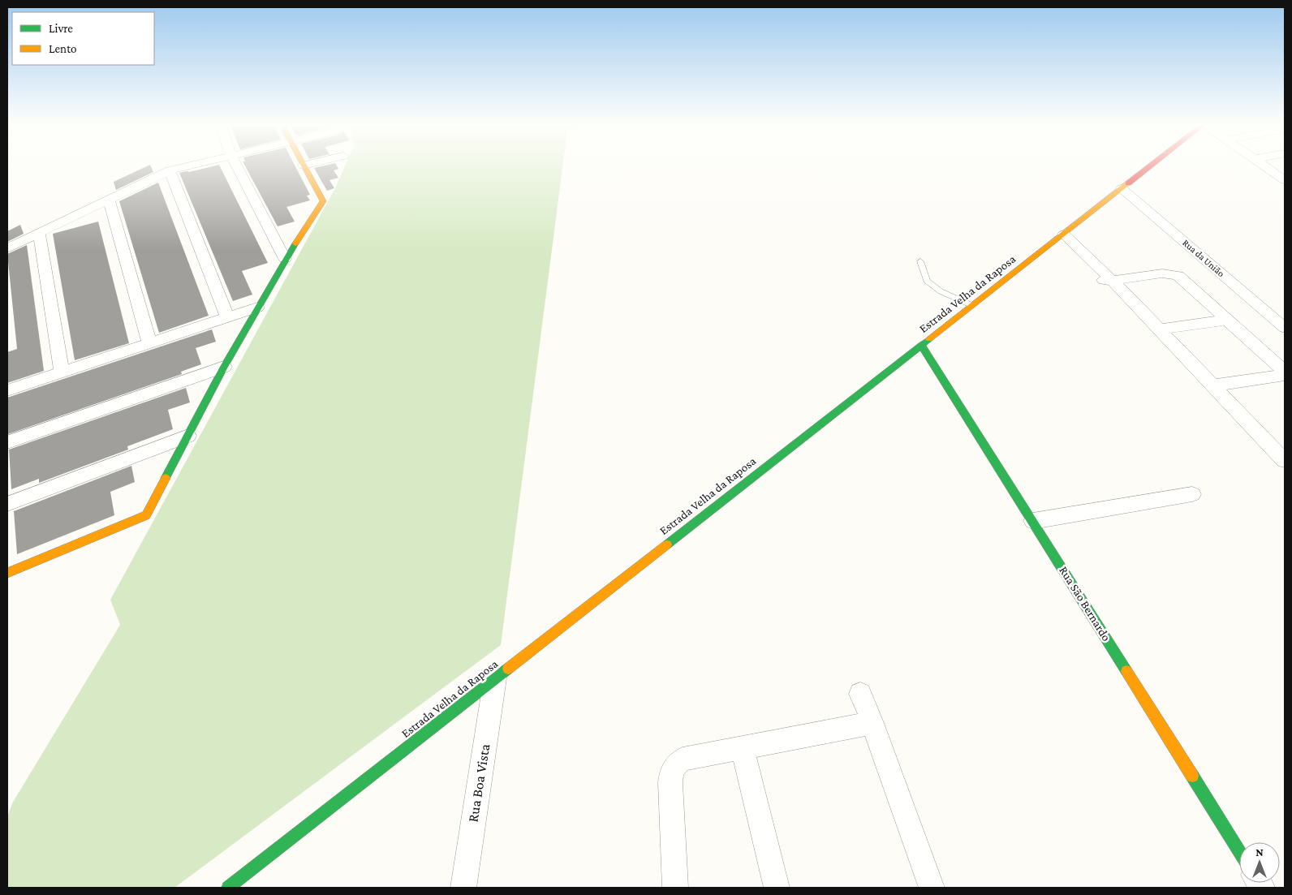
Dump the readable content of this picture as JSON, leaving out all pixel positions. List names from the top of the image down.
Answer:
{
  "streets": {
    "street": [
      "Rua da União",
      "Estrada Velha da Raposa",
      "Rua São Bernardo",
      "Rua Boa Vista"
    ]
  },
  "crossings": [
    ["Rua da União", "Estrada Velha da Raposa"],
    ["Estrada Velha da Raposa", "Rua São Bernardo"],
    ["Estrada Velha da Raposa", "Rua Boa Vista"]
  ],
  "legend": ["Livre", "Lento"],
  "north": "top"
}
